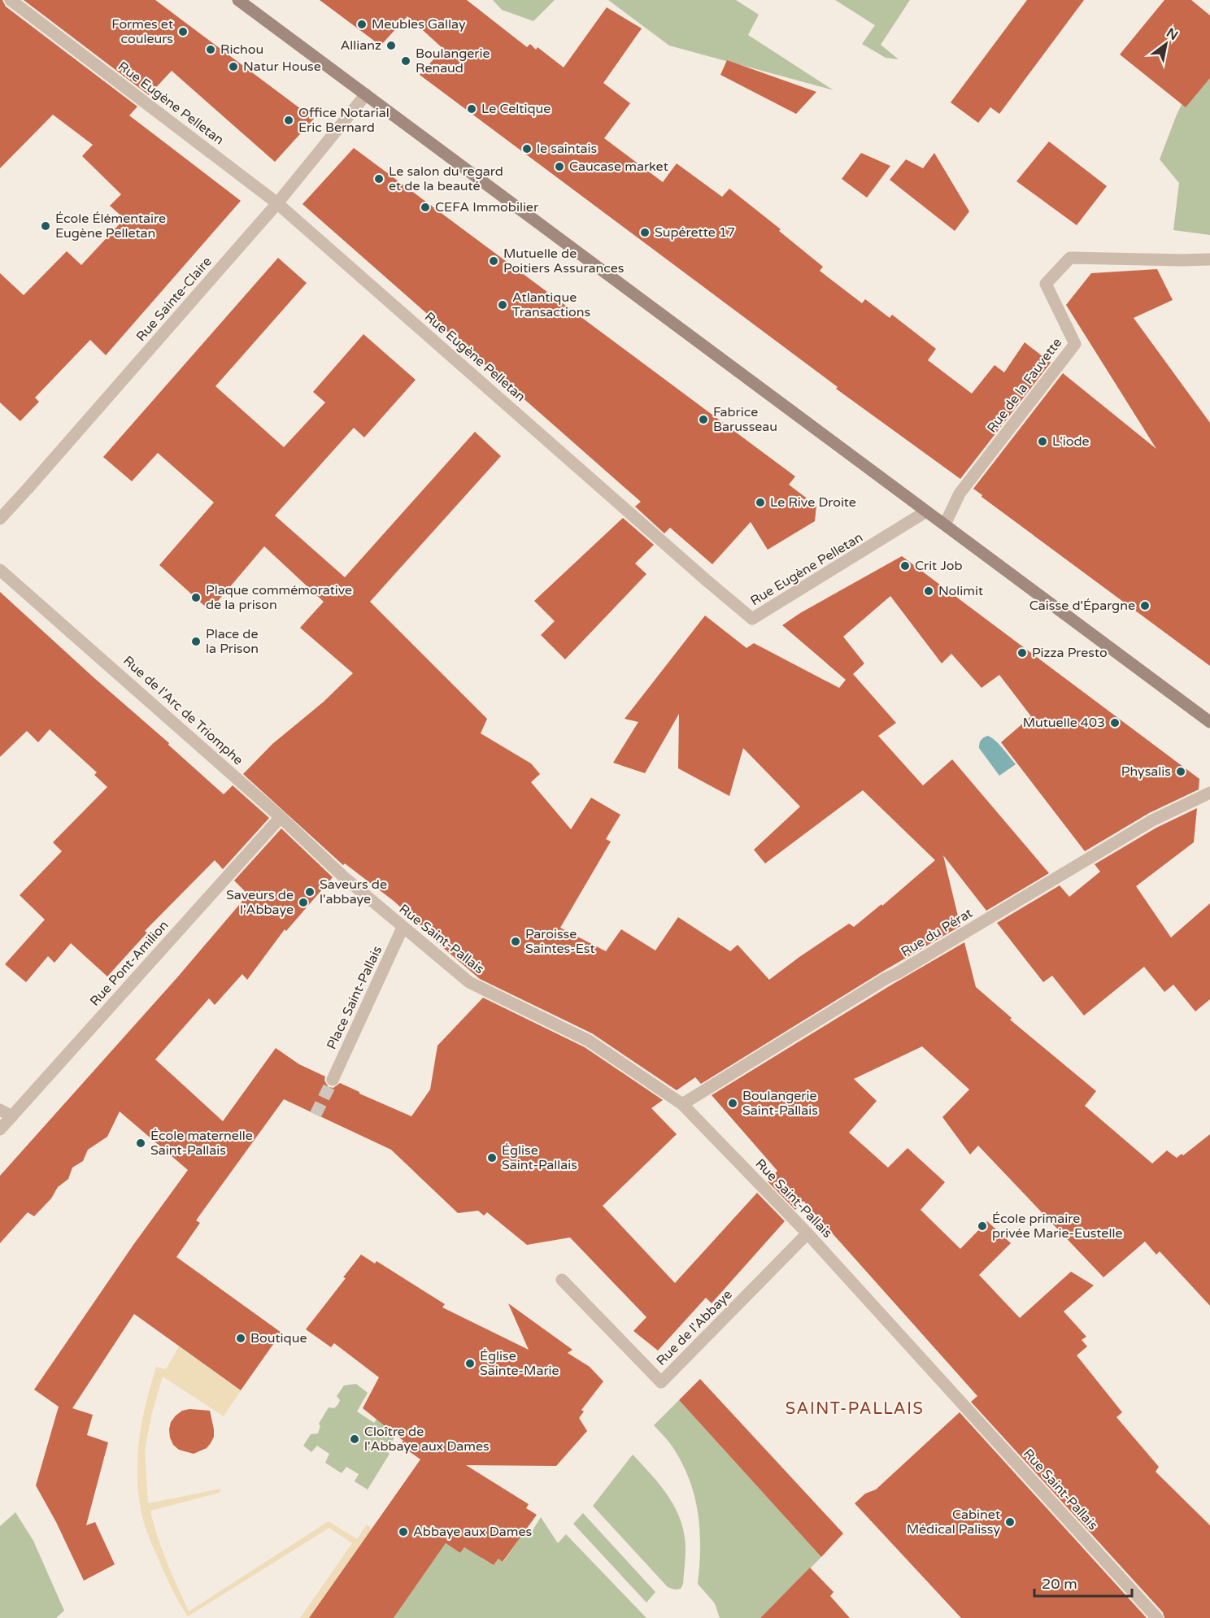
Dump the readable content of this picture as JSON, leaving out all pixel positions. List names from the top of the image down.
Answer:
{
  "streets": {
    "street": [
      "Rue Eugène Pelletan",
      "Rue Sainte-Claire",
      "Rue de la Fauvette",
      "Rue de l'Arc de Triomphe",
      "Rue du Pérat",
      "Rue Saint-Pallais",
      "Rue Pont-Amilion",
      "Place Saint-Pallais",
      "Rue de l'Abbaye"
    ]
  },
  "crossings": [
    ["Rue Eugène Pelletan", "Rue Sainte-Claire"],
    ["Rue de l'Arc de Triomphe", "Rue Saint-Pallais"],
    ["Rue de l'Arc de Triomphe", "Rue Pont-Amilion"],
    ["Rue du Pérat", "Rue Saint-Pallais"],
    ["Rue Saint-Pallais", "Place Saint-Pallais"],
    ["Rue Saint-Pallais", "Rue de l'Abbaye"]
  ],
  "districts": ["SAINT-PALLAIS"],
  "places": [
    "Meubles Gallay",
    "Formes et couleurs",
    "Allianz",
    "Richou",
    "Boulangerie Renaud",
    "Natur House",
    "Le Celtique",
    "Office Notarial Eric Bernard",
    "le saintais",
    "Caucase market",
    "Le salon du regard et de la beauté",
    "CEFA Immobilier",
    "École Élémentaire Eugène Pelletan",
    "Supérette 17",
    "Mutuelle de Poitiers Assurances",
    "Atlantique Transactions",
    "Fabrice Barusseau",
    "L'iode",
    "Le Rive Droite",
    "Crit Job",
    "Nolimit",
    "Plaque commémorative de la prison",
    "Caisse d'Épargne",
    "Place de la Prison",
    "Pizza Presto",
    "Mutuelle 403",
    "Physalis",
    "Saveurs de l'abbaye",
    "Saveurs de l'Abbaye",
    "Paroisse Saintes-Est",
    "Boulangerie Saint-Pallais",
    "École maternelle Saint-Pallais",
    "Église Saint-Pallais",
    "École primaire privée Marie-Eustelle",
    "Boutique",
    "Église Sainte-Marie",
    "Cloître de l'Abbaye aux Dames",
    "Cabinet Médical Palissy",
    "Abbaye aux Dames"
  ],
  "scale_bar": "20 m",
  "north": "top right"
}
